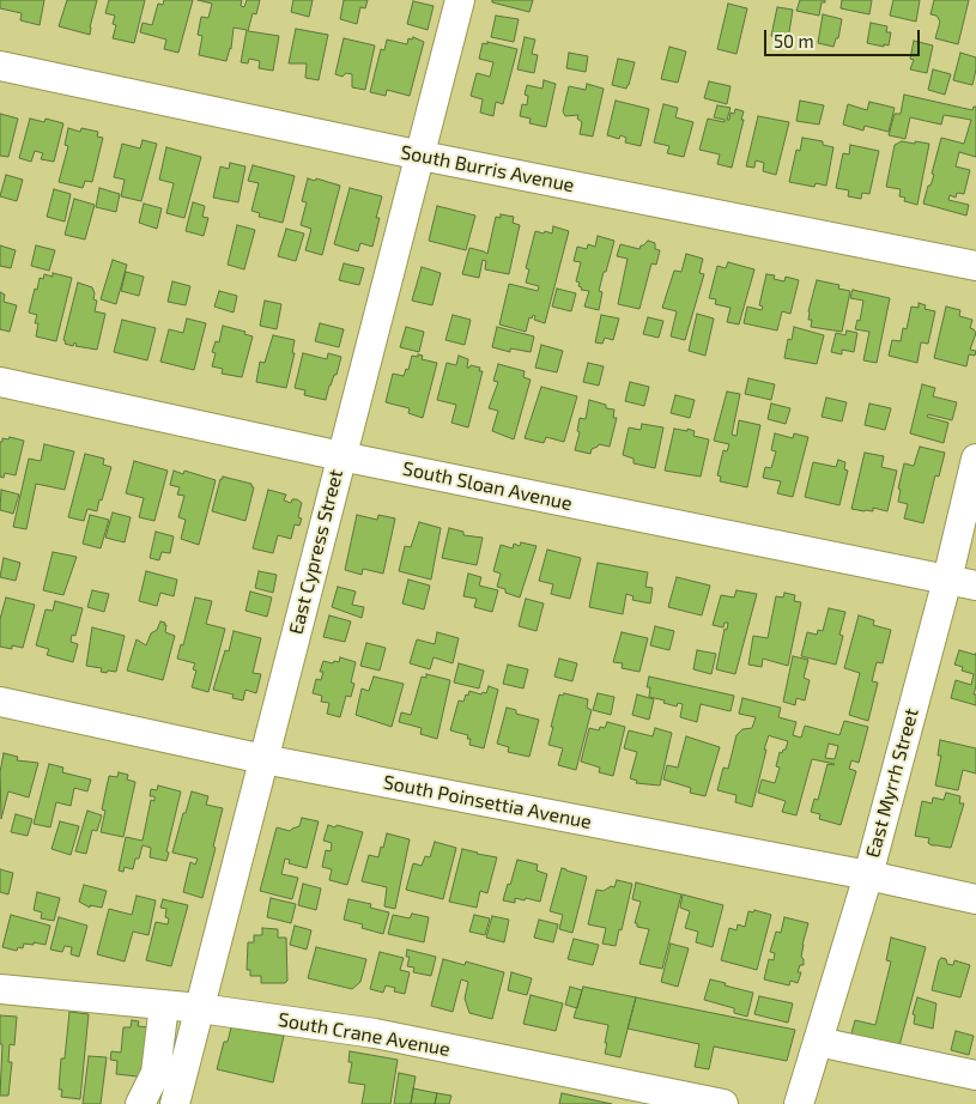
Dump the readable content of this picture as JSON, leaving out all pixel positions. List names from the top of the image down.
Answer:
{
  "streets": {
    "street": [
      "South Burris Avenue",
      "South Sloan Avenue",
      "East Cypress Street",
      "East Myrrh Street",
      "South Poinsettia Avenue",
      "South Crane Avenue"
    ]
  },
  "crossings": [
    ["South Burris Avenue", "East Cypress Street"],
    ["South Sloan Avenue", "East Cypress Street"],
    ["South Sloan Avenue", "East Myrrh Street"],
    ["East Cypress Street", "South Poinsettia Avenue"],
    ["East Cypress Street", "South Crane Avenue"],
    ["East Myrrh Street", "South Poinsettia Avenue"]
  ],
  "scale_bar": "50 m"
}
